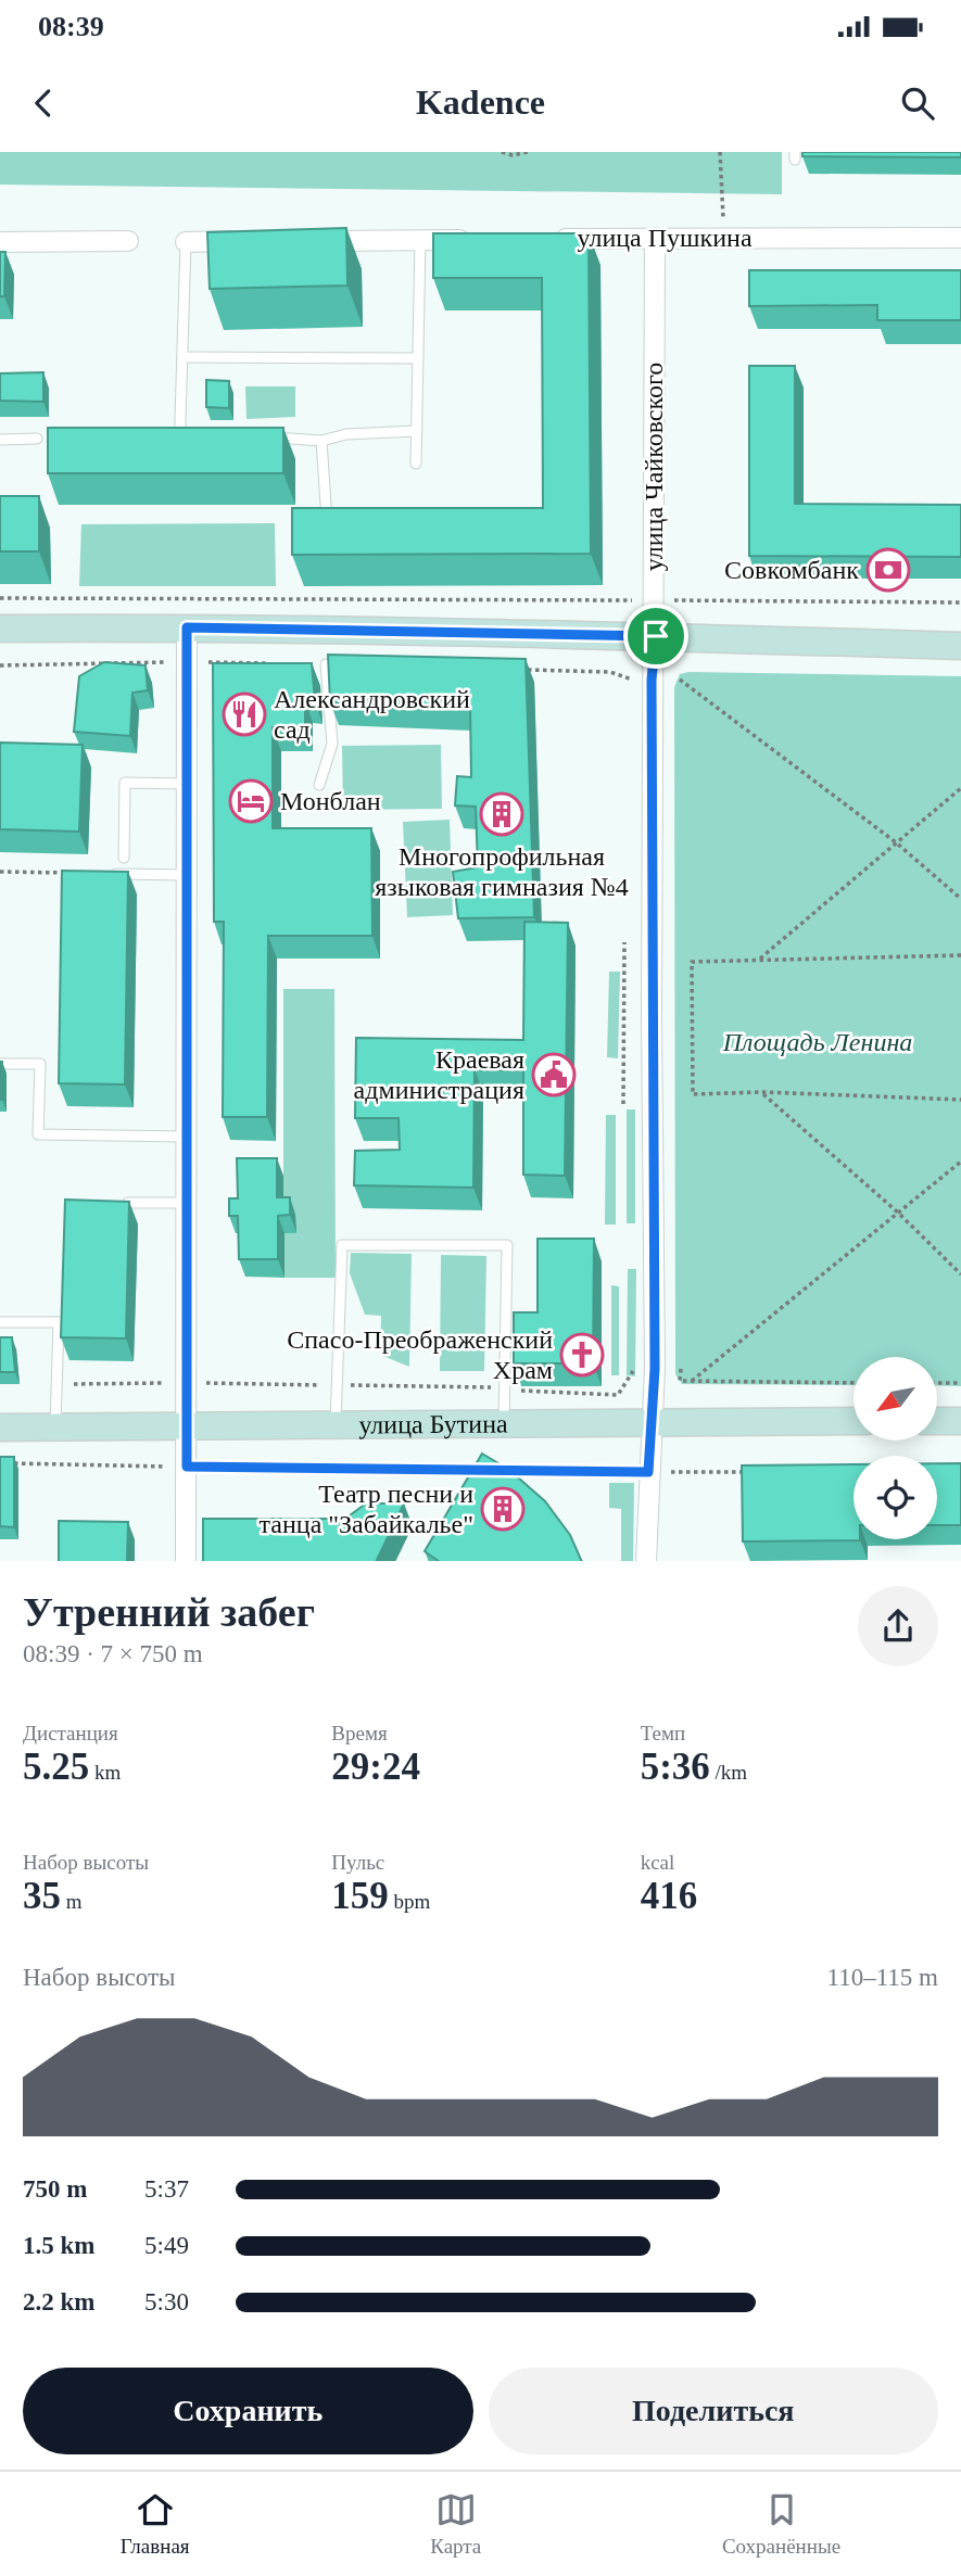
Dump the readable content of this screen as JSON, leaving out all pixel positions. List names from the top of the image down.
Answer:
{
  "streets": {
    "main road": ["улица Бутина"],
    "street": ["улица Пушкина", "улица Чайковского"]
  },
  "crossings": [
    ["улица Пушкина", "улица Чайковского"],
    ["улица Чайковского", "улица Бутина"]
  ],
  "parks": ["Площадь Ленина"],
  "places": {
    "bank": ["Совкомбанк"],
    "restaurant": ["Александровский сад"],
    "hotel": ["Монблан"],
    "building": ["Многопрофильная языковая гимназия №4", "Театр песни и танца \"Забайкалье\""],
    "public building": ["Краевая администрация"],
    "church": ["Спасо-Преображенский Храм"]
  },
  "north": "bottom left",
  "page": {
    "status": "08:39",
    "header": "Kadence",
    "heading": ["Утренний забег", "08:39 · 7 × 750 m"],
    "stats": [
      ["Дистанция", "5.25 km"],
      ["Время", "29:24"],
      ["Темп", "5:36 /km"],
      ["Набор высоты", "35 m"],
      ["Пульс", "159 bpm"],
      ["kcal", "416"]
    ],
    "chart": ["Набор высоты", "110–115 m"],
    "list": [
      {
        "name": "750 m",
        "note": "5:37"
      },
      {
        "name": "1.5 km",
        "note": "5:49"
      },
      {
        "name": "2.2 km",
        "note": "5:30"
      }
    ],
    "buttons": ["Сохранить", "Поделиться"],
    "tabs": ["Главная", "Карта", "Сохранённые"]
  }
}
